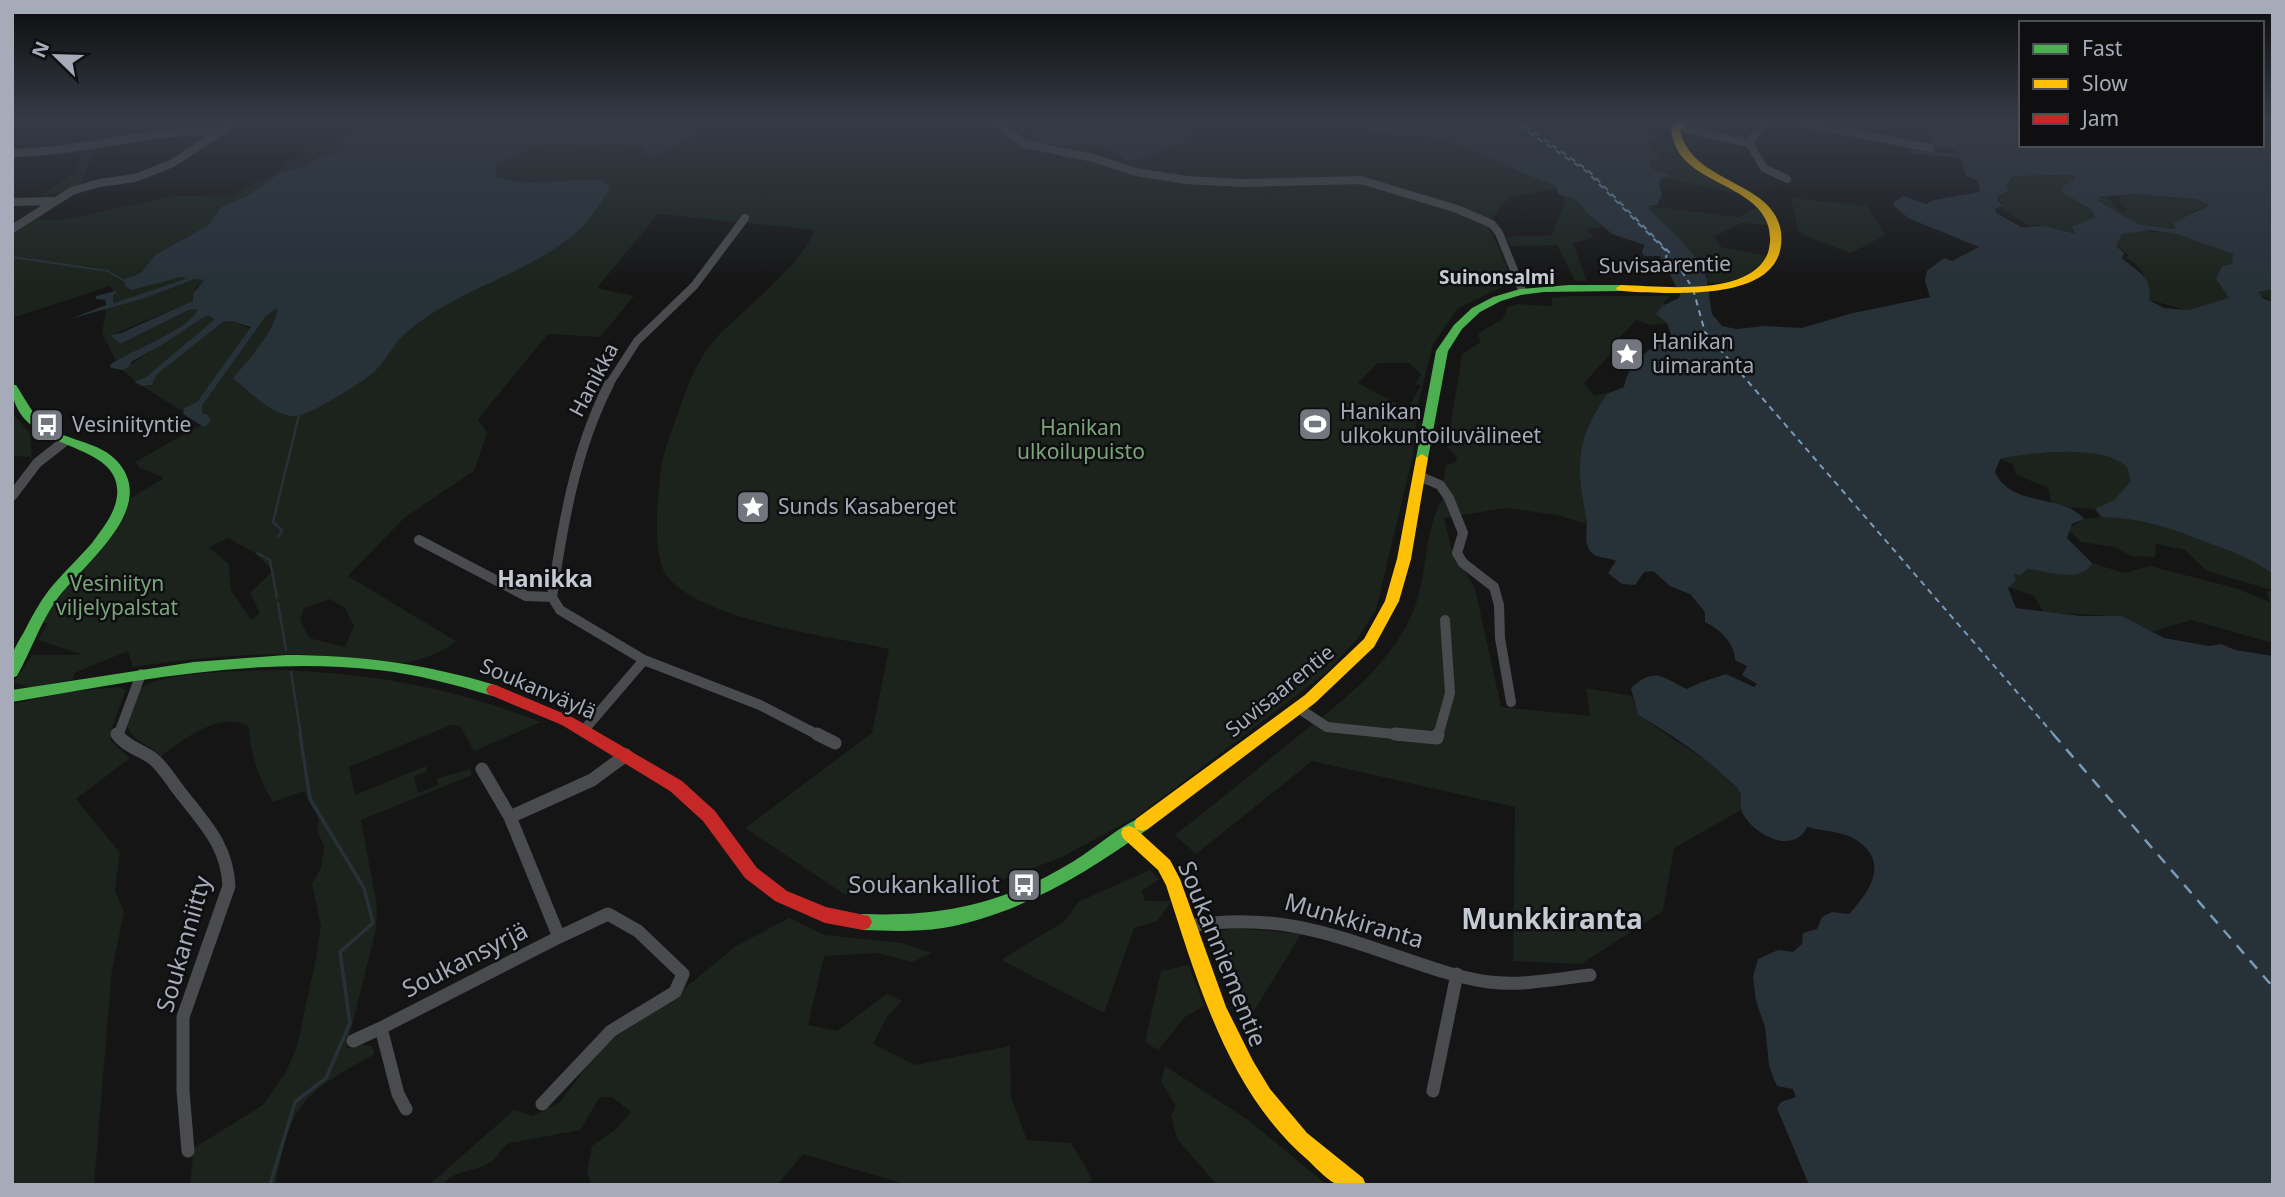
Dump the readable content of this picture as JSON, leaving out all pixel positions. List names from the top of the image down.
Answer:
{
  "streets": {
    "street": [
      "Suvisaarentie",
      "Hanikka",
      "Soukanväylä",
      "Munkkiranta",
      "Soukanniitty",
      "Soukanniementie",
      "Soukansyrjä"
    ]
  },
  "crossings": [
    ["Suvisaarentie", "Soukanväylä"],
    ["Suvisaarentie", "Soukanniementie"],
    ["Soukanväylä", "Soukanniitty"],
    ["Munkkiranta", "Soukanniementie"]
  ],
  "districts": ["Suinonsalmi", "Hanikka", "Munkkiranta"],
  "parks": ["Hanikan ulkoilupuisto", "Vesiniityn viljelypalstat"],
  "places": {
    "place": ["Hanikan uimaranta", "Sunds Kasaberget"],
    "sports": ["Hanikan ulkokuntoiluvälineet"],
    "bus stop": ["Vesiniityntie", "Soukankalliot"]
  },
  "legend": ["Fast", "Slow", "Jam"],
  "north": "top left"
}
